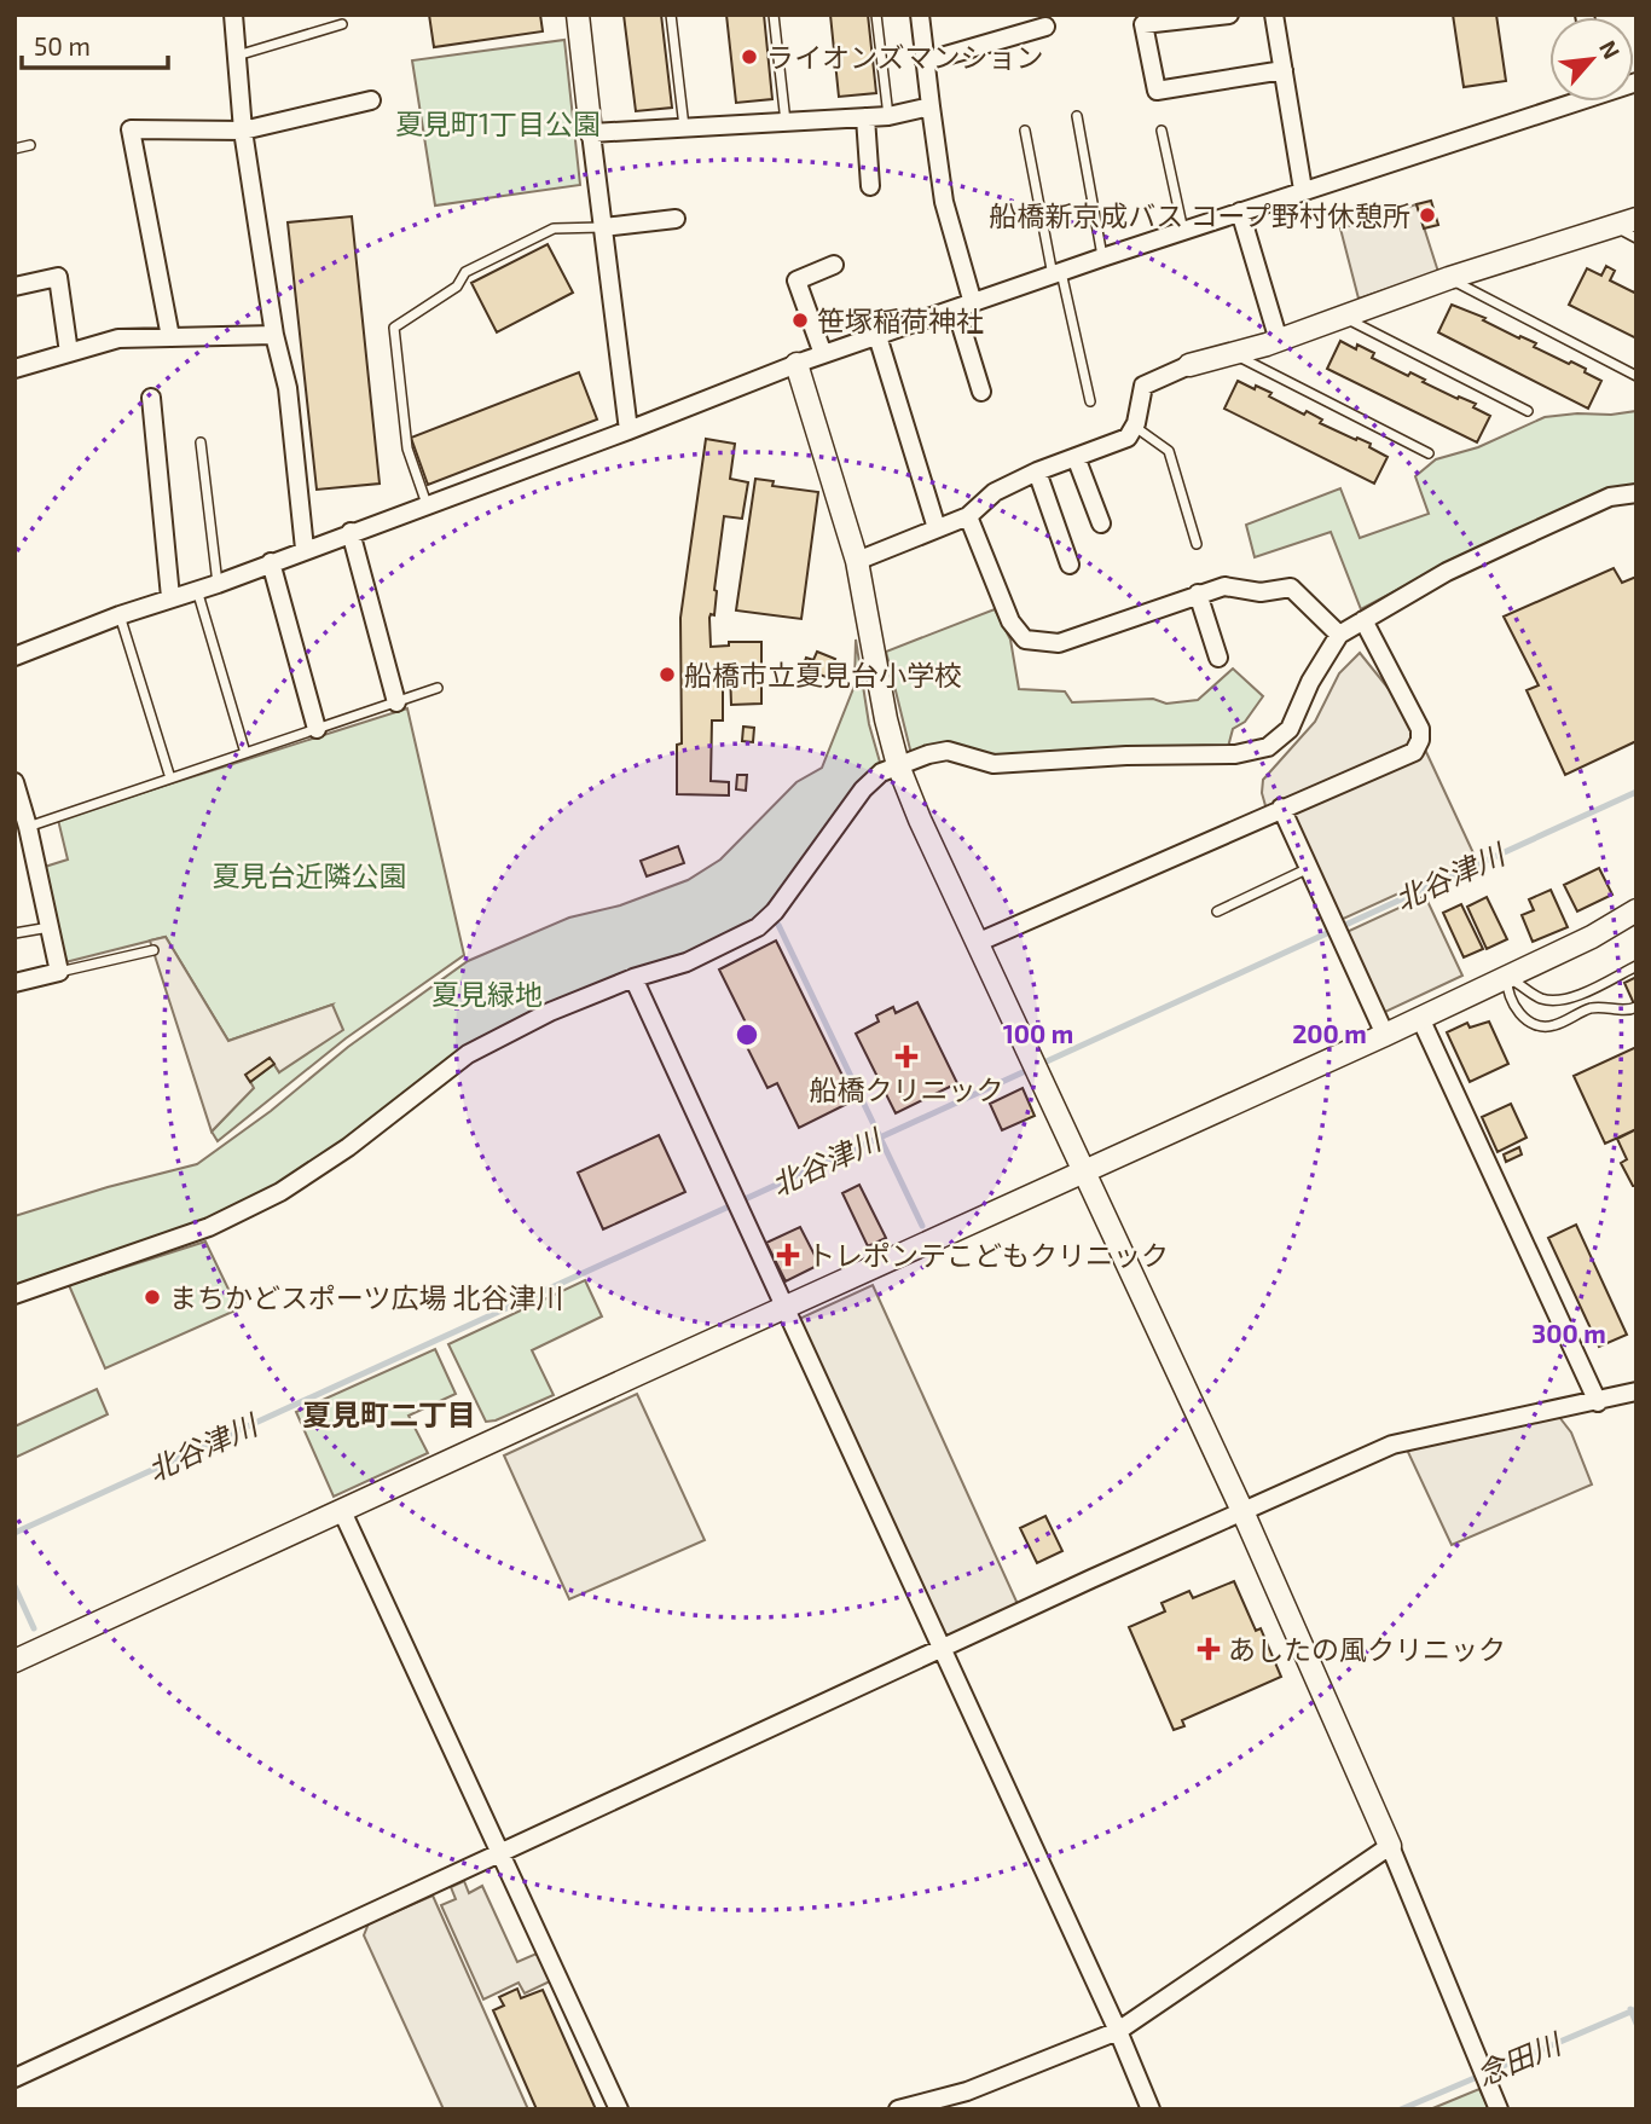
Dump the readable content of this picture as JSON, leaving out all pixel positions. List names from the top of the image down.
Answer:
{
  "districts": ["夏見町二丁目"],
  "water": ["北谷津川", "念田川"],
  "parks": ["夏見町1丁目公園", "夏見台近隣公園", "夏見緑地"],
  "places": {
    "other": [
      "ライオンズマンション",
      "船橋新京成バス コープ野村休憩所",
      "笹塚稲荷神社",
      "船橋市立夏見台小学校",
      "まちかどスポーツ広場 北谷津川"
    ],
    "health": ["船橋クリニック", "トレポンテこどもクリニック", "あしたの風クリニック"]
  },
  "scale_bar": "50 m",
  "north": "top right",
  "rings": ["100 m", "200 m", "300 m"]
}
